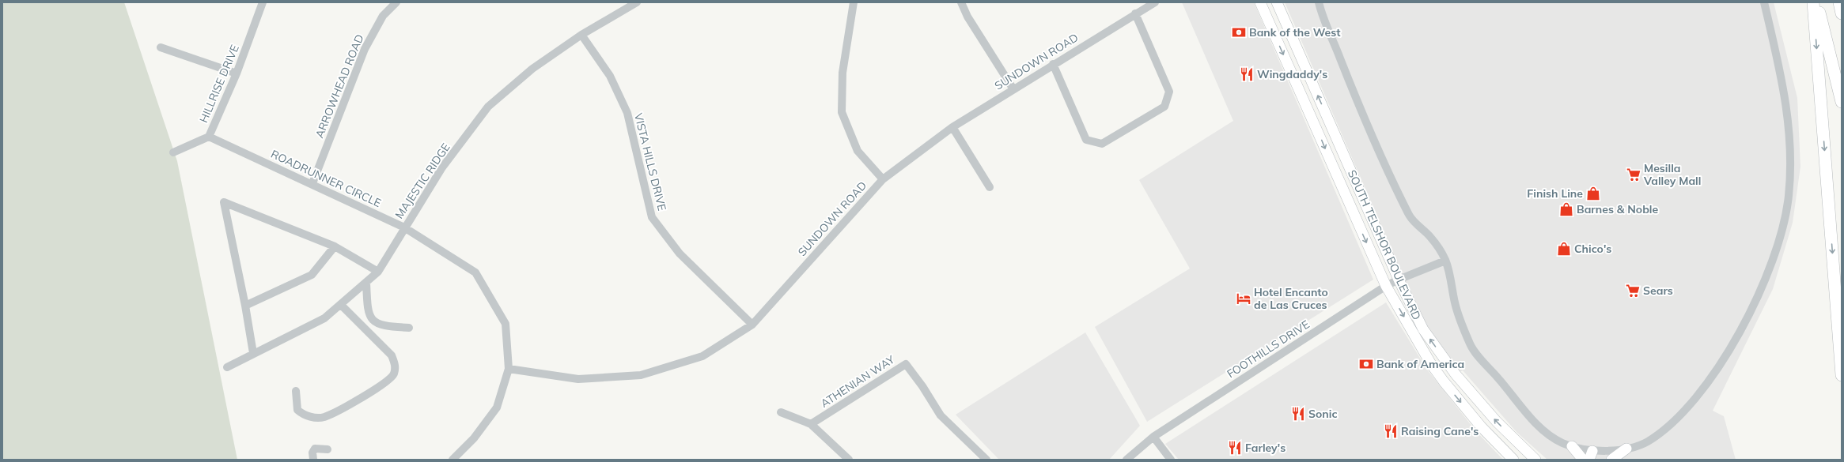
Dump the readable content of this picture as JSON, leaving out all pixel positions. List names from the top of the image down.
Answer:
{
  "streets": {
    "main road": ["SOUTH TELSHOR BOULEVARD"],
    "street": [
      "SUNDOWN ROAD",
      "HILLRISE DRIVE",
      "ARROWHEAD ROAD",
      "VISTA HILLS DRIVE",
      "ROADRUNNER CIRCLE",
      "MAJESTIC RIDGE",
      "FOOTHILLS DRIVE",
      "ATHENIAN WAY"
    ]
  },
  "crossings": [
    ["SUNDOWN ROAD", "VISTA HILLS DRIVE"],
    ["SUNDOWN ROAD", "ROADRUNNER CIRCLE"],
    ["HILLRISE DRIVE", "ROADRUNNER CIRCLE"],
    ["ARROWHEAD ROAD", "ROADRUNNER CIRCLE"],
    ["VISTA HILLS DRIVE", "MAJESTIC RIDGE"],
    ["ROADRUNNER CIRCLE", "MAJESTIC RIDGE"],
    ["SOUTH TELSHOR BOULEVARD", "FOOTHILLS DRIVE"]
  ],
  "places": {
    "bank": ["Bank of the West", "Bank of America"],
    "restaurant": [
      "Wingdaddy's",
      "Sonic",
      "Raising Cane's",
      "Farley's"
    ],
    "supermarket": ["Mesilla Valley Mall", "Sears"],
    "shop": ["Finish Line", "Barnes & Noble", "Chico's"],
    "hotel": ["Hotel Encanto de Las Cruces"]
  }
}
